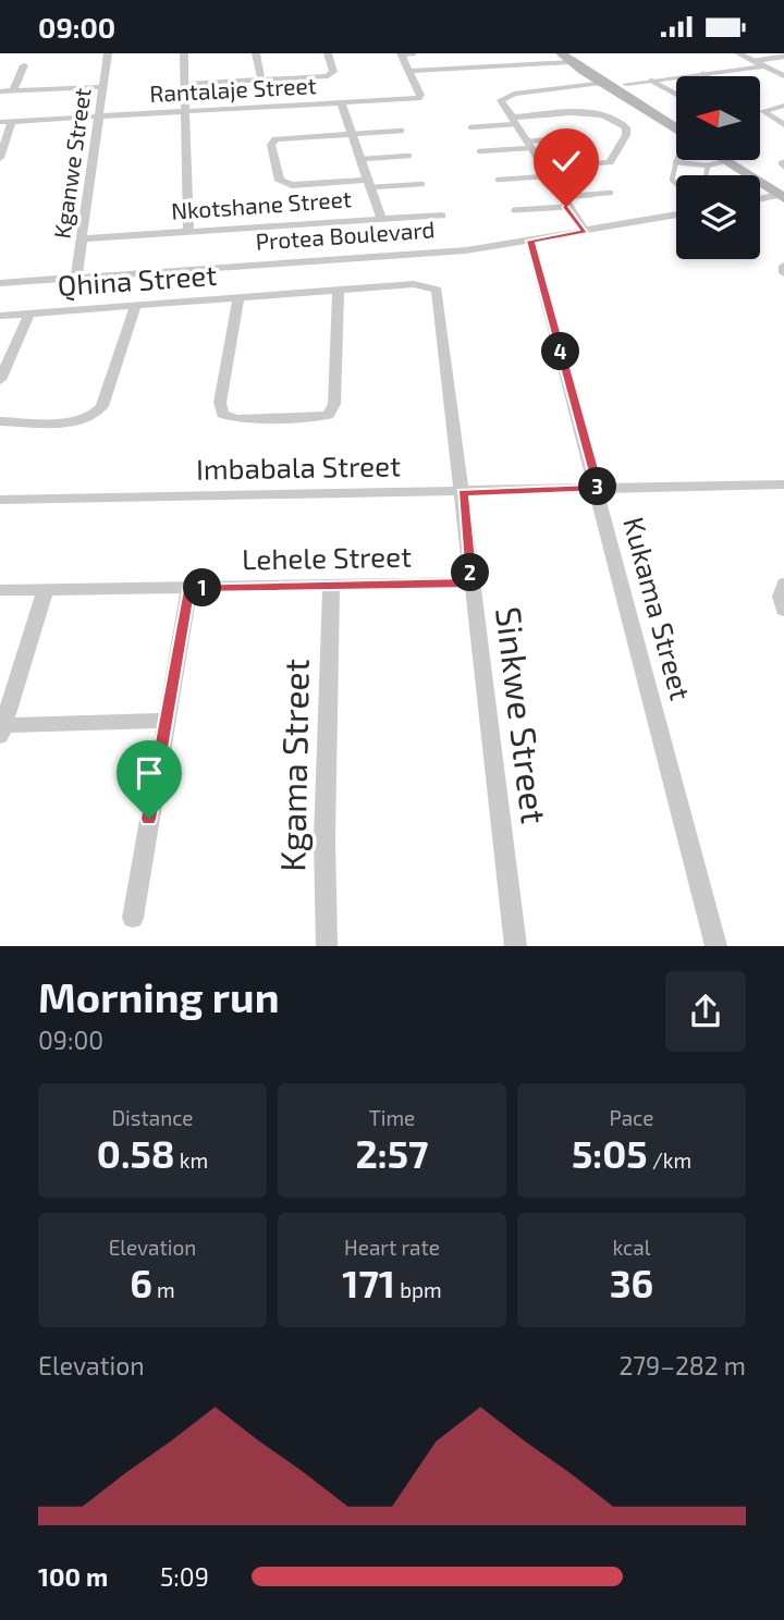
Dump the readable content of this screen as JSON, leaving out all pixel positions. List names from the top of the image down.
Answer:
{
  "streets": {
    "street": [
      "Rantalaje Street",
      "Kganwe Street",
      "Nkotshane Street",
      "Protea Boulevard",
      "Qhina Street",
      "Imbabala Street",
      "Lehele Street",
      "Kukama Street",
      "Sinkwe Street",
      "Kgama Street"
    ]
  },
  "crossings": [
    ["Rantalaje Street", "Kganwe Street"],
    ["Kganwe Street", "Nkotshane Street"],
    ["Kganwe Street", "Protea Boulevard"],
    ["Protea Boulevard", "Kukama Street"],
    ["Qhina Street", "Imbabala Street"],
    ["Qhina Street", "Sinkwe Street"],
    ["Imbabala Street", "Kukama Street"],
    ["Imbabala Street", "Sinkwe Street"],
    ["Lehele Street", "Sinkwe Street"],
    ["Lehele Street", "Kgama Street"]
  ],
  "north": "left",
  "page": {
    "status": "09:00",
    "pins": [
      "4",
      "3",
      "2",
      "1"
    ],
    "heading": ["Morning run", "09:00"],
    "stats": [
      ["Distance", "0.58 km"],
      ["Time", "2:57"],
      ["Pace", "5:05 /km"],
      ["Elevation", "6 m"],
      ["Heart rate", "171 bpm"],
      ["kcal", "36"]
    ],
    "chart": ["Elevation", "279–282 m"],
    "list": [
      {
        "name": "100 m",
        "note": "5:09"
      }
    ]
  }
}
